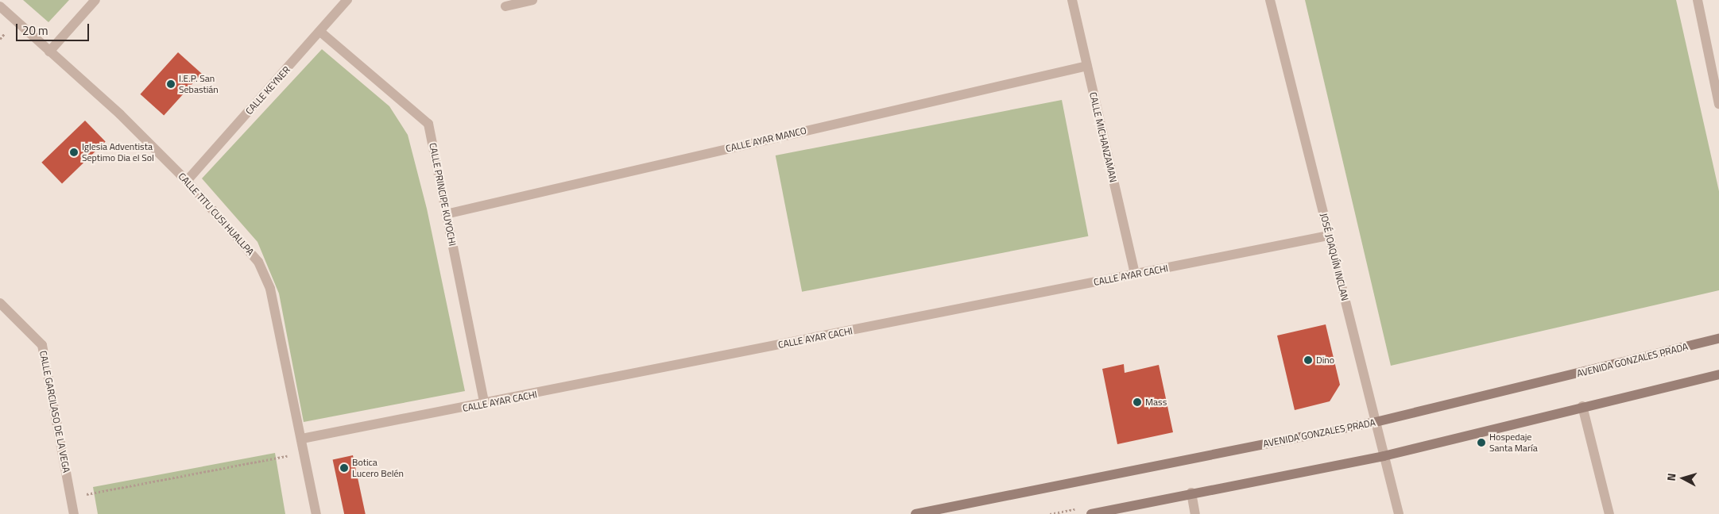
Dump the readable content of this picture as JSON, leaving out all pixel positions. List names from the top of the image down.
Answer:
{
  "streets": {
    "street": [
      "CALLE KEYNER",
      "CALLE MICHANZAMAN",
      "CALLE AYAR MANCO",
      "CALLE PRINCIPE KUYOCHI",
      "CALLE TITU CUSI HUALLPA",
      "JOSÉ JOAQUÍN INCLAN",
      "CALLE AYAR CACHI",
      "AVENIDA GONZALES PRADA",
      "CALLE GARCILASO DE LA VEGA"
    ]
  },
  "crossings": [
    ["CALLE KEYNER", "CALLE PRINCIPE KUYOCHI"],
    ["CALLE KEYNER", "CALLE TITU CUSI HUALLPA"],
    ["CALLE MICHANZAMAN", "CALLE AYAR MANCO"],
    ["CALLE MICHANZAMAN", "CALLE AYAR CACHI"],
    ["CALLE AYAR MANCO", "CALLE PRINCIPE KUYOCHI"],
    ["CALLE PRINCIPE KUYOCHI", "CALLE AYAR CACHI"],
    ["CALLE TITU CUSI HUALLPA", "CALLE AYAR CACHI"],
    ["JOSÉ JOAQUÍN INCLAN", "CALLE AYAR CACHI"],
    ["JOSÉ JOAQUÍN INCLAN", "AVENIDA GONZALES PRADA"]
  ],
  "places": [
    "I.E.P. San Sebastián",
    "Iglesia Adventista Septimo Dia el Sol",
    "Dino",
    "Mass",
    "Hospedaje Santa María",
    "Botica Lucero Belén"
  ],
  "scale_bar": "20 m",
  "north": "left"
}
